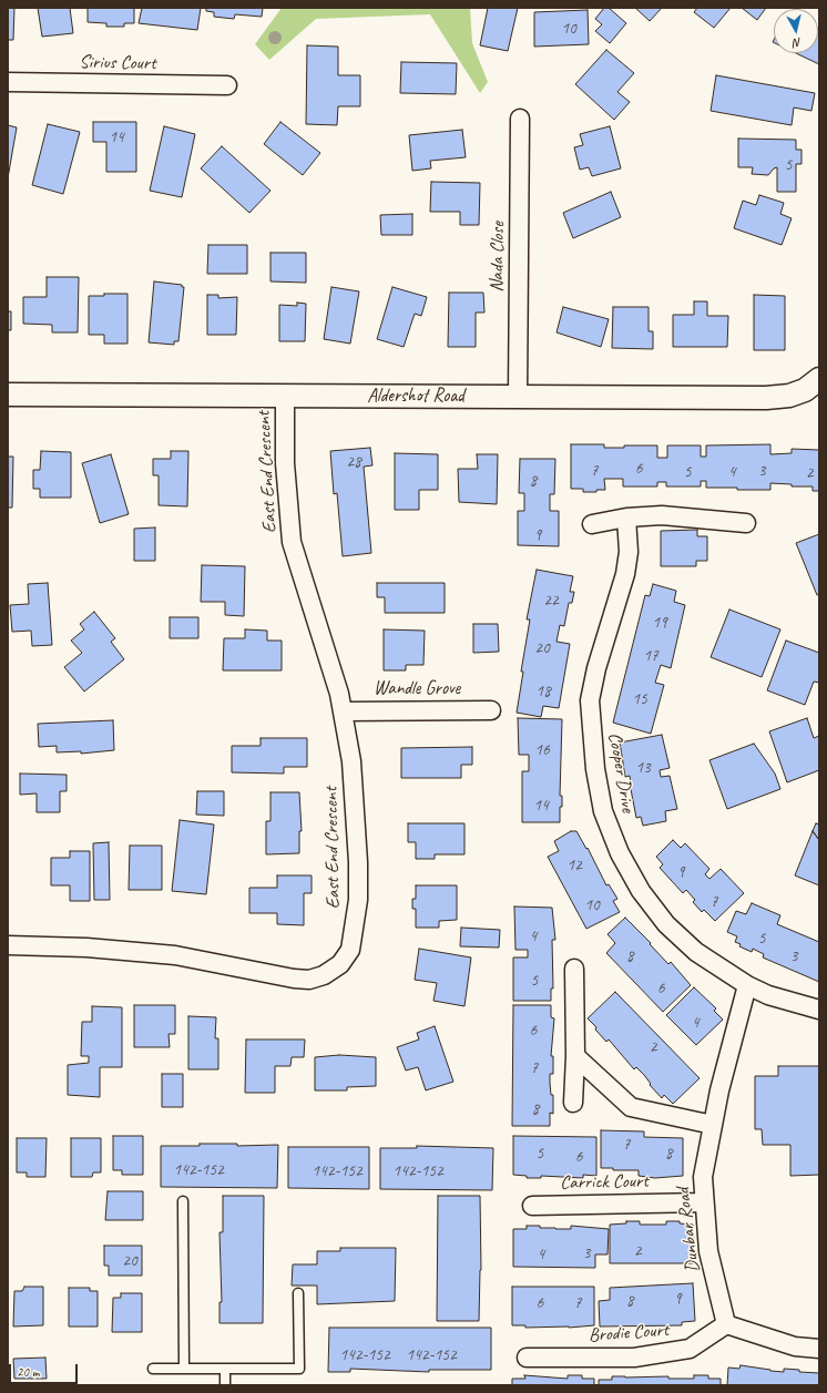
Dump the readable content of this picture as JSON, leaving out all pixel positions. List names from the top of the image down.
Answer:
{
  "streets": {
    "street": [
      "Sirius Court",
      "Nada Close",
      "Aldershot Road",
      "East End Crescent",
      "Wandle Grove",
      "Cooper Drive",
      "Carrick Court",
      "Dunbar Road",
      "Brodie Court"
    ]
  },
  "crossings": [
    ["Nada Close", "Aldershot Road"],
    ["Aldershot Road", "East End Crescent"],
    ["East End Crescent", "Wandle Grove"],
    ["Cooper Drive", "Dunbar Road"],
    ["Carrick Court", "Dunbar Road"],
    ["Dunbar Road", "Brodie Court"]
  ],
  "house_numbers": [
    "10",
    "14",
    "5",
    "28",
    "6",
    "7",
    "3",
    "5",
    "4",
    "2",
    "8",
    "9",
    "22",
    "19",
    "20",
    "17",
    "18",
    "15",
    "16",
    "13",
    "14",
    "12",
    "9",
    "7",
    "10",
    "4",
    "5",
    "8",
    "3",
    "5",
    "6",
    "4",
    "6",
    "2",
    "7",
    "8",
    "7",
    "5",
    "8",
    "6",
    "142-152",
    "142-152",
    "142-152",
    "2",
    "3",
    "4",
    "20",
    "9",
    "8",
    "6",
    "7",
    "142-152",
    "142-152"
  ],
  "scale_bar": "20 m",
  "north": "bottom"
}
